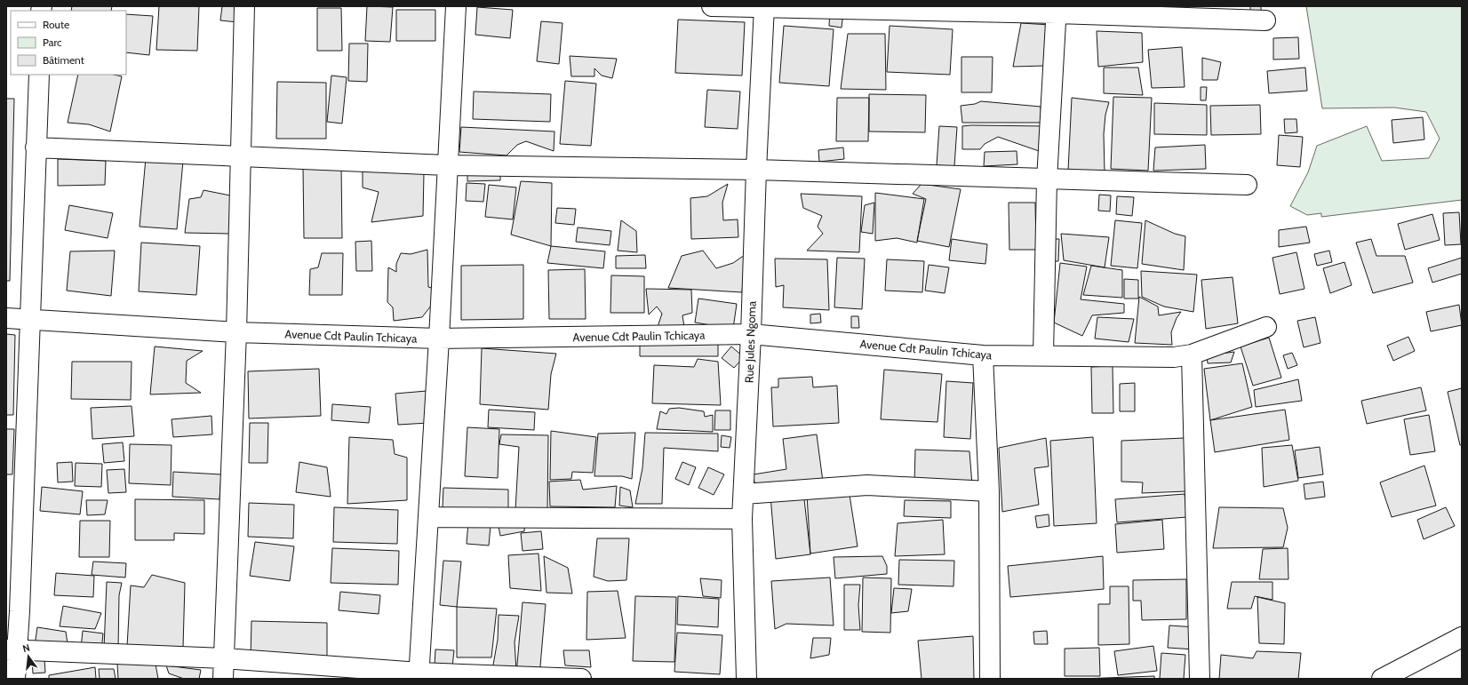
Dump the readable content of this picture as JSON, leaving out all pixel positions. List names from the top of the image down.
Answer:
{
  "streets": {
    "street": ["Avenue Cdt Paulin Tchicaya", "Rue Jules Ngoma"]
  },
  "crossings": [
    ["Avenue Cdt Paulin Tchicaya", "Rue Jules Ngoma"]
  ],
  "legend": ["Route", "Parc", "Bâtiment"],
  "north": "top"
}
